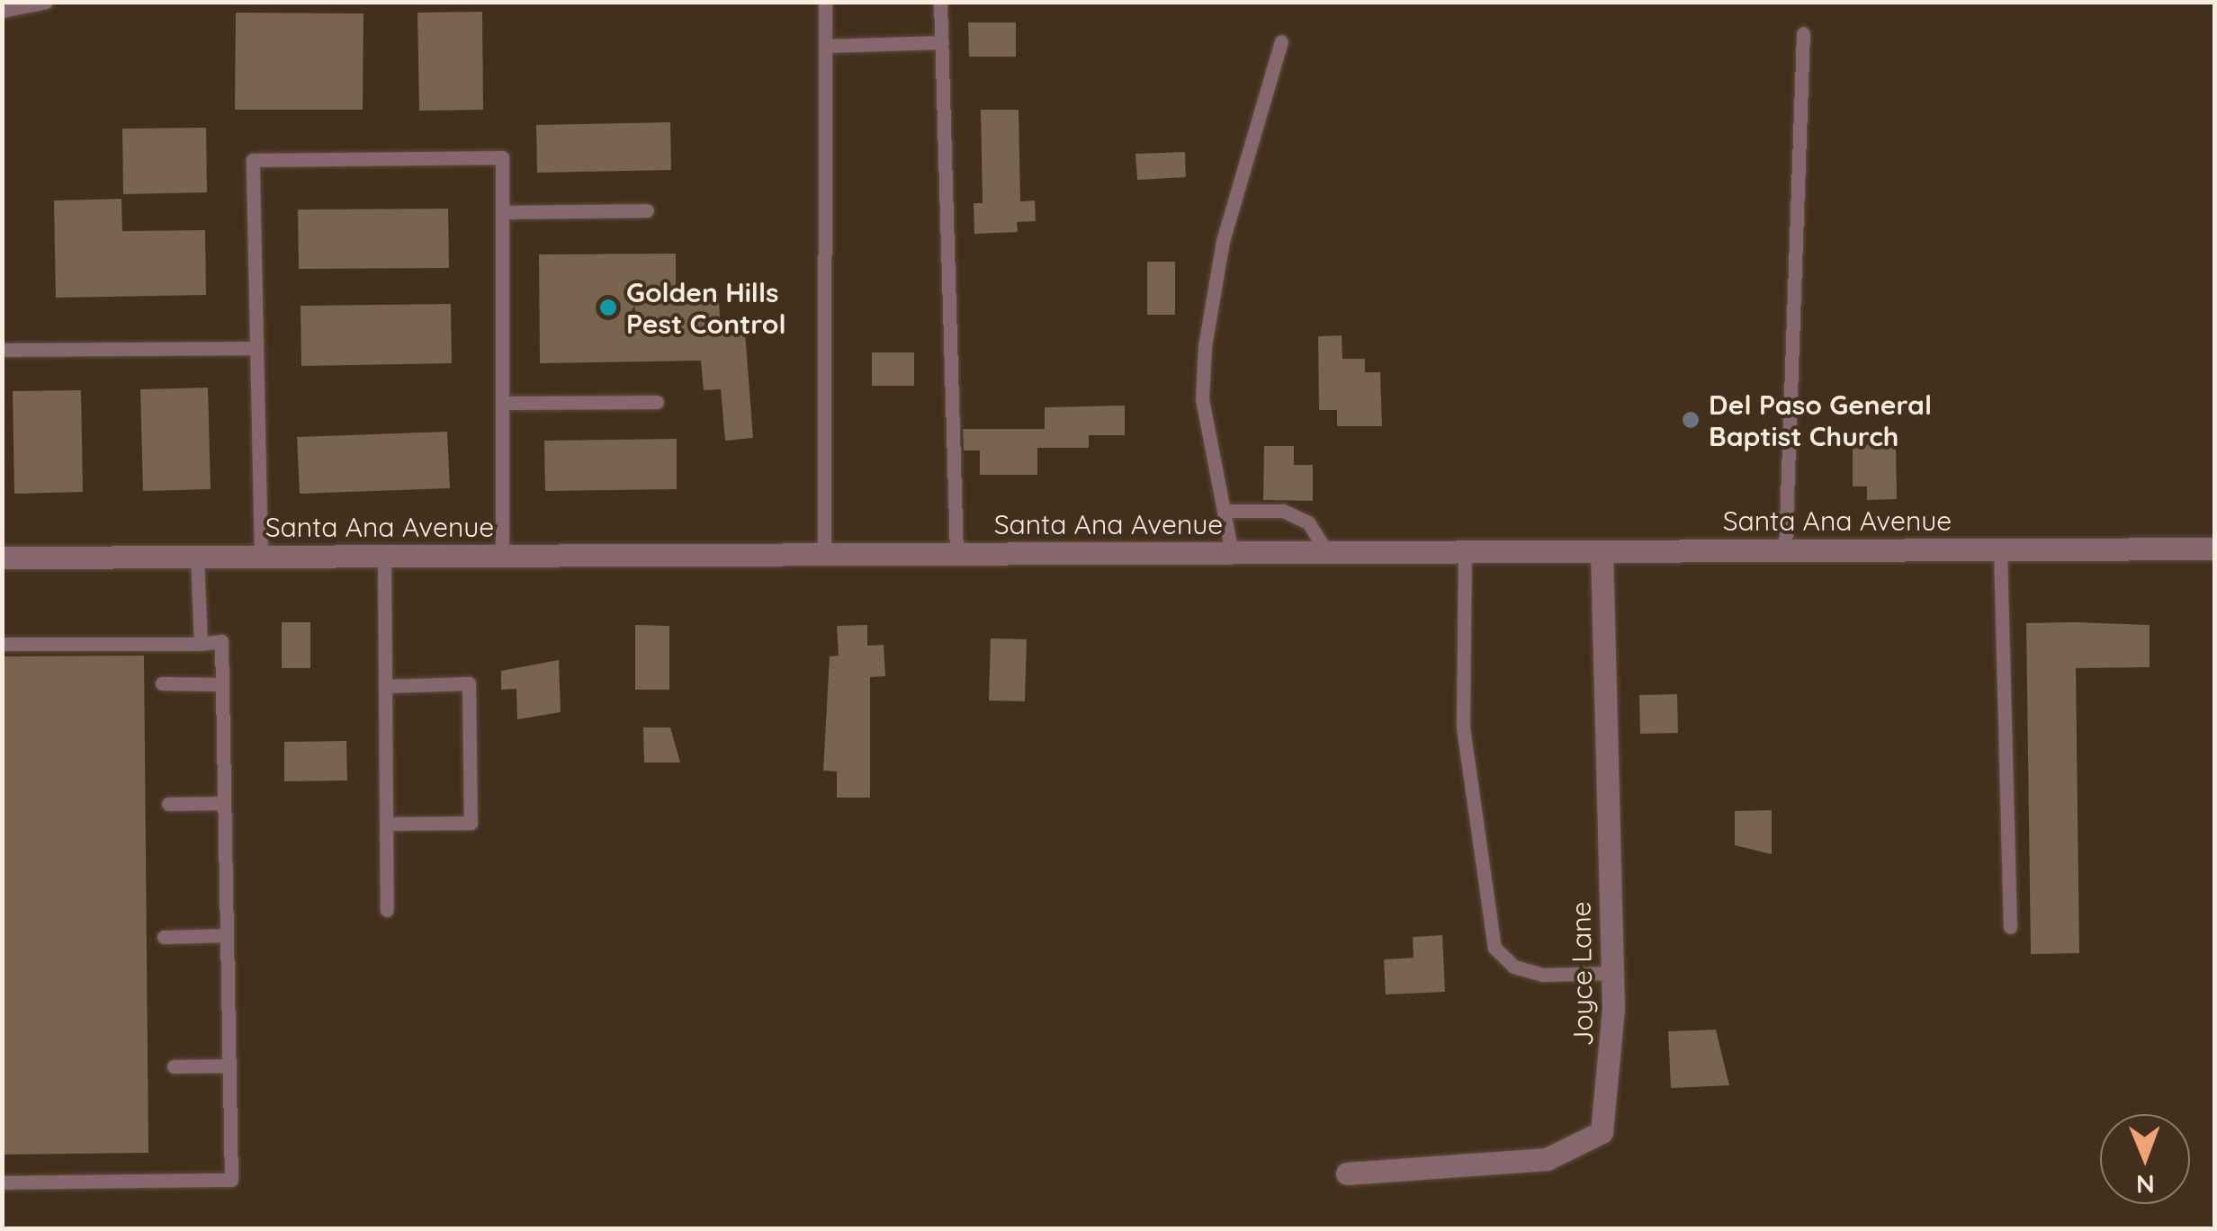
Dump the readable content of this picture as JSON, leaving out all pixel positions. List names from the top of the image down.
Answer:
{
  "streets": {
    "street": ["Santa Ana Avenue", "Joyce Lane"]
  },
  "crossings": [
    ["Santa Ana Avenue", "Joyce Lane"]
  ],
  "places": ["Golden Hills Pest Control", "Del Paso General Baptist Church"],
  "north": "bottom"
}
